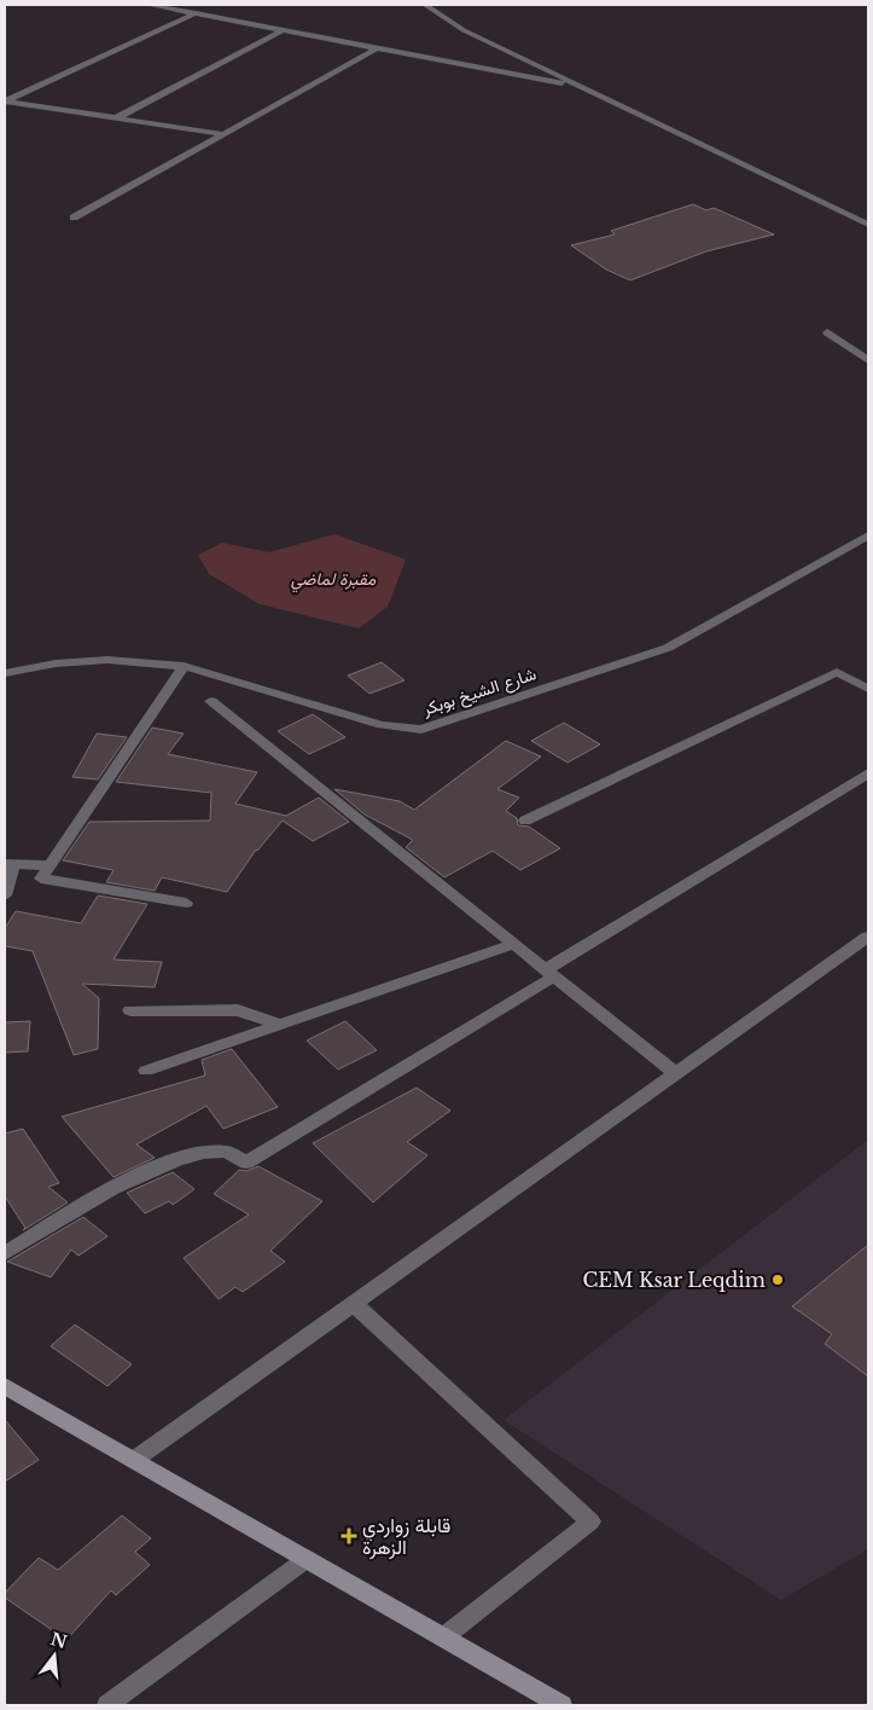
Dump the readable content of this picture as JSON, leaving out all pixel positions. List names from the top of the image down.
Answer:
{
  "streets": {
    "street": ["شارع الشيخ بوبكر"]
  },
  "parks": ["مقبرة لماضي"],
  "places": {
    "other": ["CEM Ksar Leqdim"],
    "health": ["قابلة زواردي الزهرة"]
  },
  "north": "top"
}
